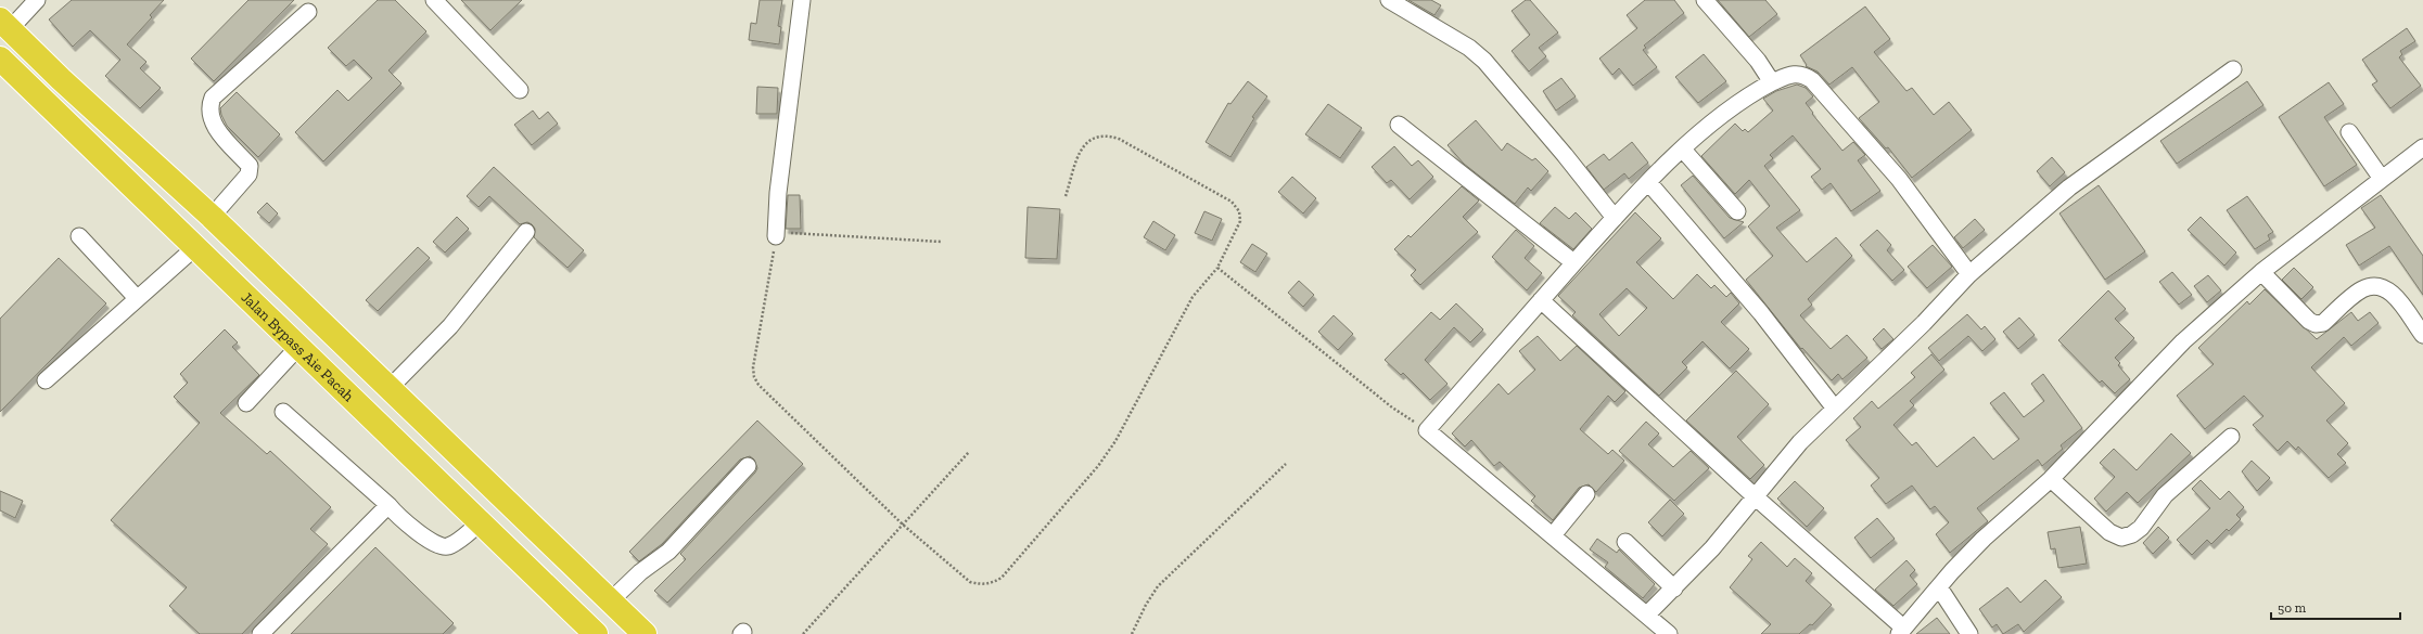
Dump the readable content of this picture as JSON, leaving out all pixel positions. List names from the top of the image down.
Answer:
{
  "streets": {
    "highway": ["Jalan Bypass Aie Pacah"]
  },
  "scale_bar": "50 m"
}
